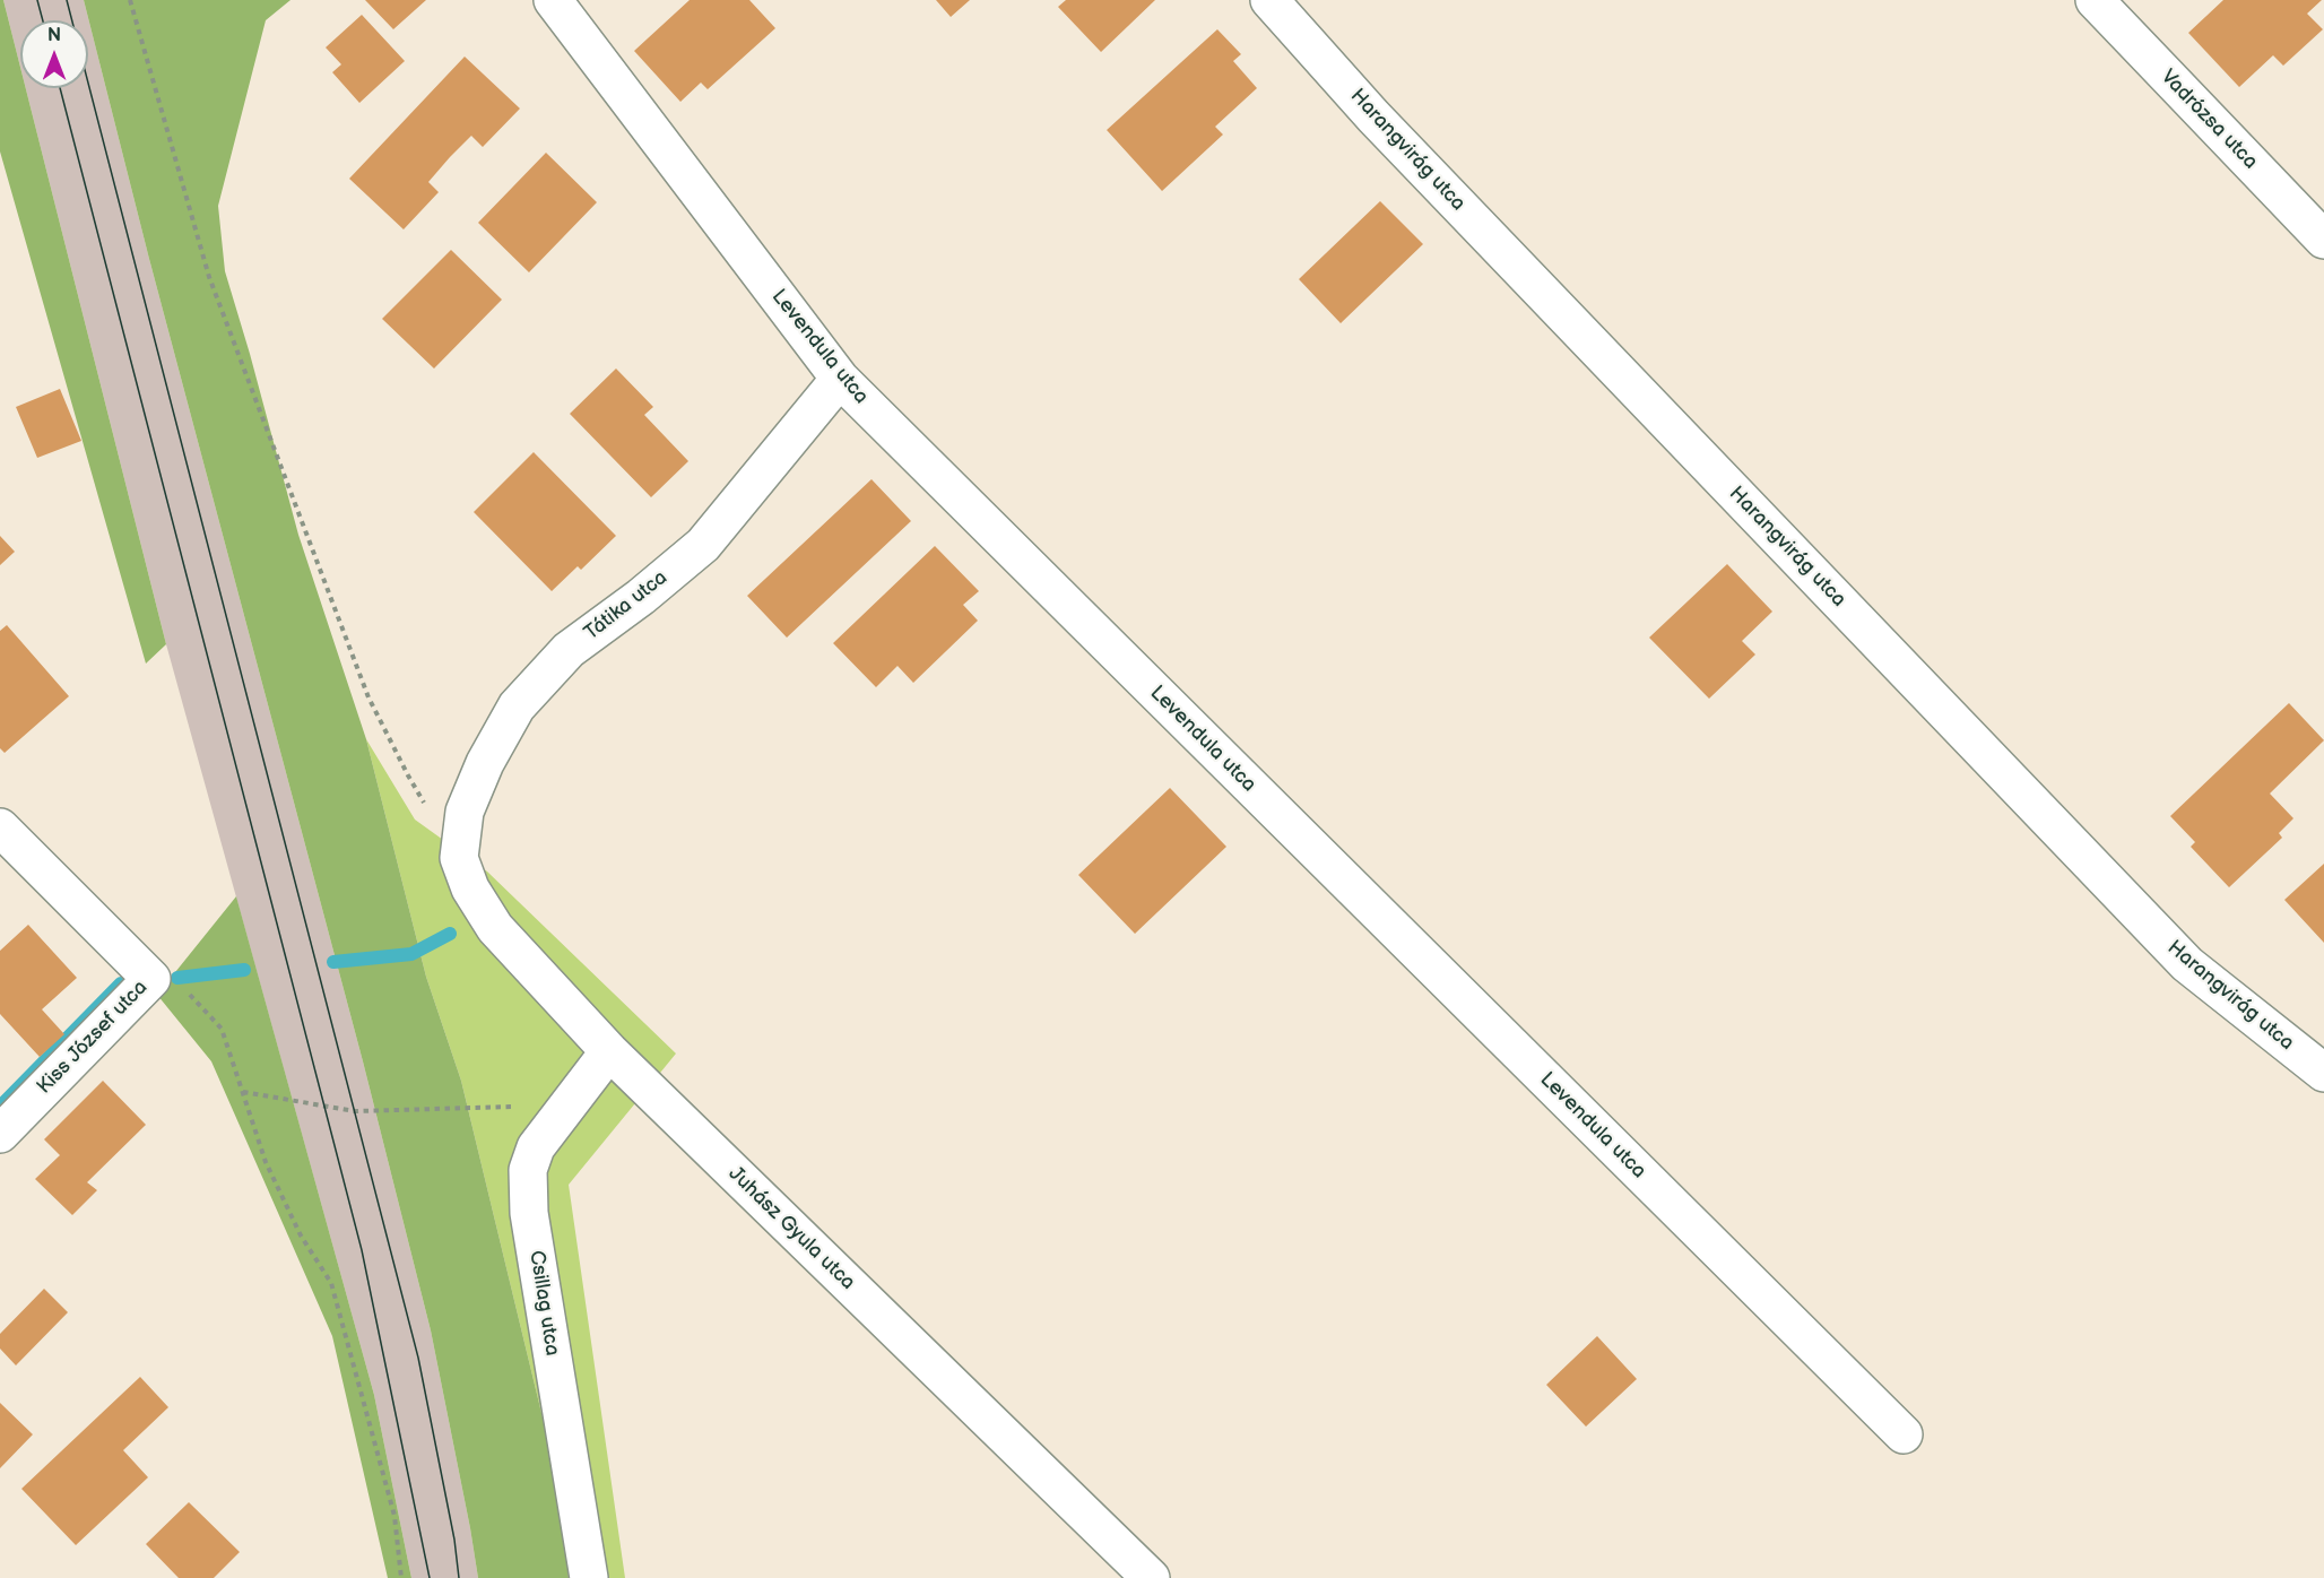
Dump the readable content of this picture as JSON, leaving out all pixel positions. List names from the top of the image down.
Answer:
{
  "streets": {
    "street": [
      "Vadrózsa utca",
      "Harangvirág utca",
      "Levendula utca",
      "Tátika utca",
      "Kiss József utca",
      "Juhász Gyula utca",
      "Csillag utca"
    ]
  },
  "crossings": [
    ["Levendula utca", "Tátika utca"],
    ["Tátika utca", "Juhász Gyula utca"],
    ["Juhász Gyula utca", "Csillag utca"]
  ],
  "north": "top"
}
